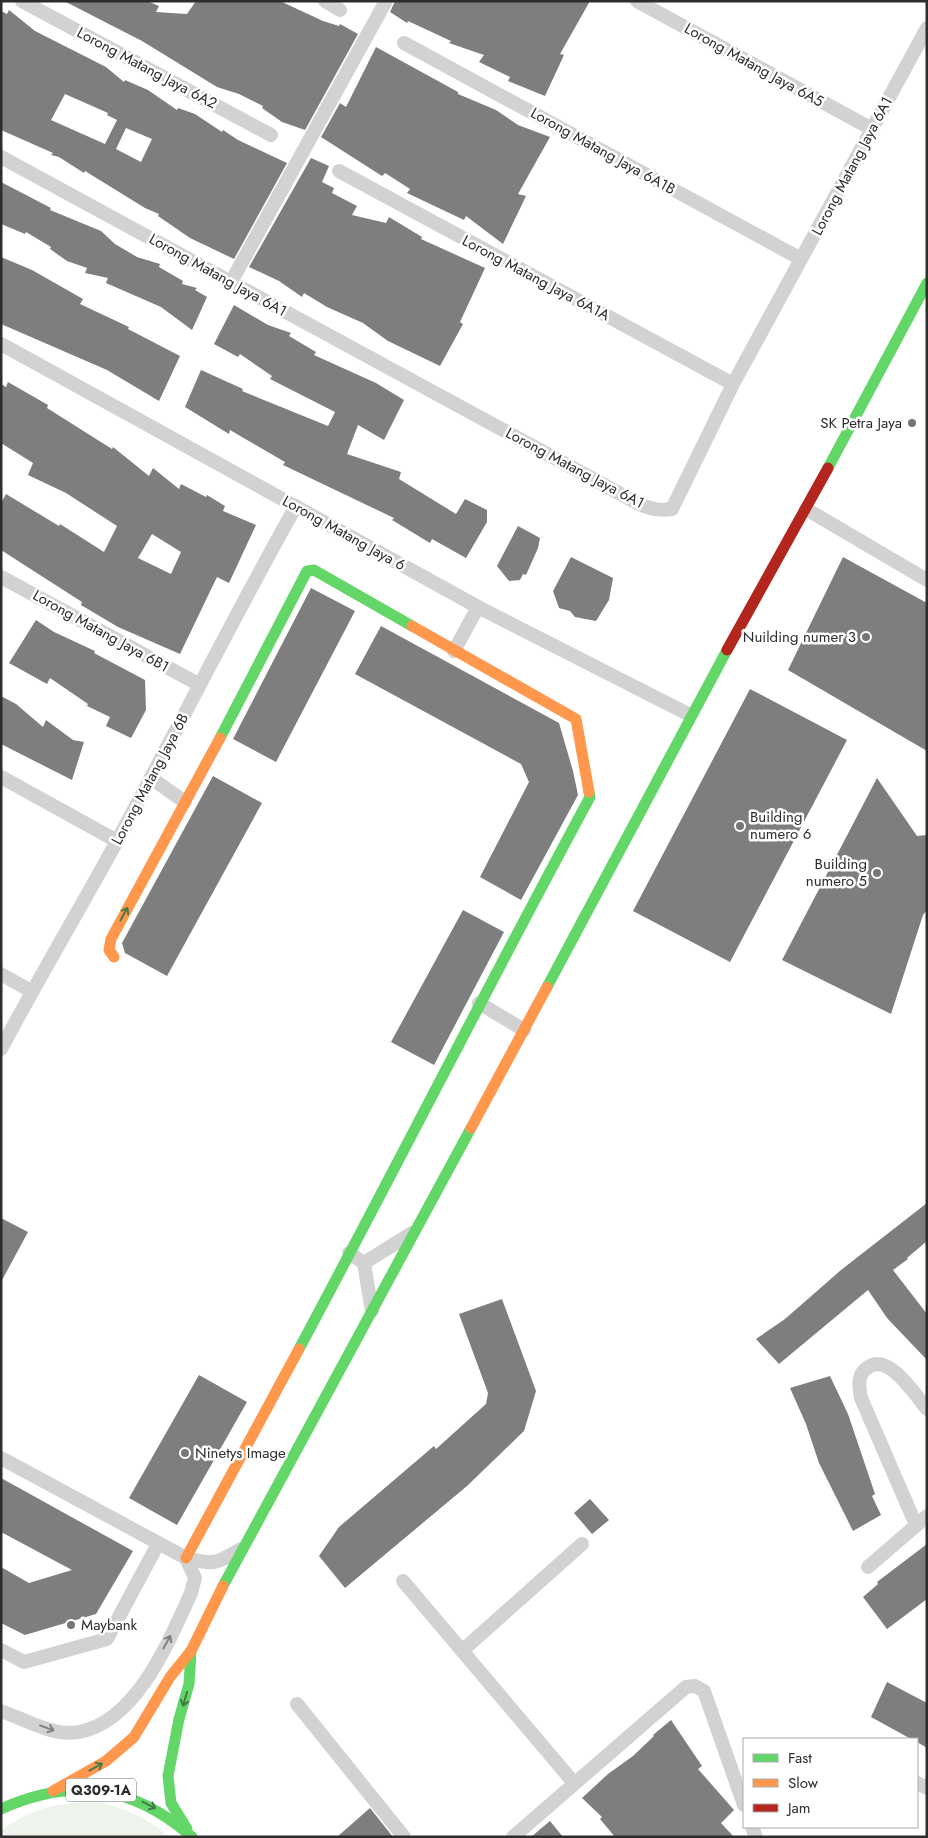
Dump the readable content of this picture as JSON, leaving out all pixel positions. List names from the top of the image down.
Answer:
{
  "streets": {
    "street": [
      "Lorong Matang Jaya 6A5",
      "Lorong Matang Jaya 6A2",
      "Lorong Matang Jaya 6A1B",
      "Lorong Matang Jaya 6A1",
      "Lorong Matang Jaya 6A1A",
      "Lorong Matang Jaya 6",
      "Lorong Matang Jaya 6B1",
      "Lorong Matang Jaya 6B",
      "Q309-1A"
    ]
  },
  "crossings": [
    ["Lorong Matang Jaya 6A5", "Lorong Matang Jaya 6A1"],
    ["Lorong Matang Jaya 6A1B", "Lorong Matang Jaya 6A1"],
    ["Lorong Matang Jaya 6A1", "Lorong Matang Jaya 6A1A"],
    ["Lorong Matang Jaya 6", "Lorong Matang Jaya 6B"],
    ["Lorong Matang Jaya 6B1", "Lorong Matang Jaya 6B"]
  ],
  "places": [
    "SK Petra Jaya",
    "Nuilding numer 3",
    "Building numero 6",
    "Building numero 5",
    "Ninetys Image",
    "Maybank"
  ],
  "legend": ["Fast", "Slow", "Jam"]
}
